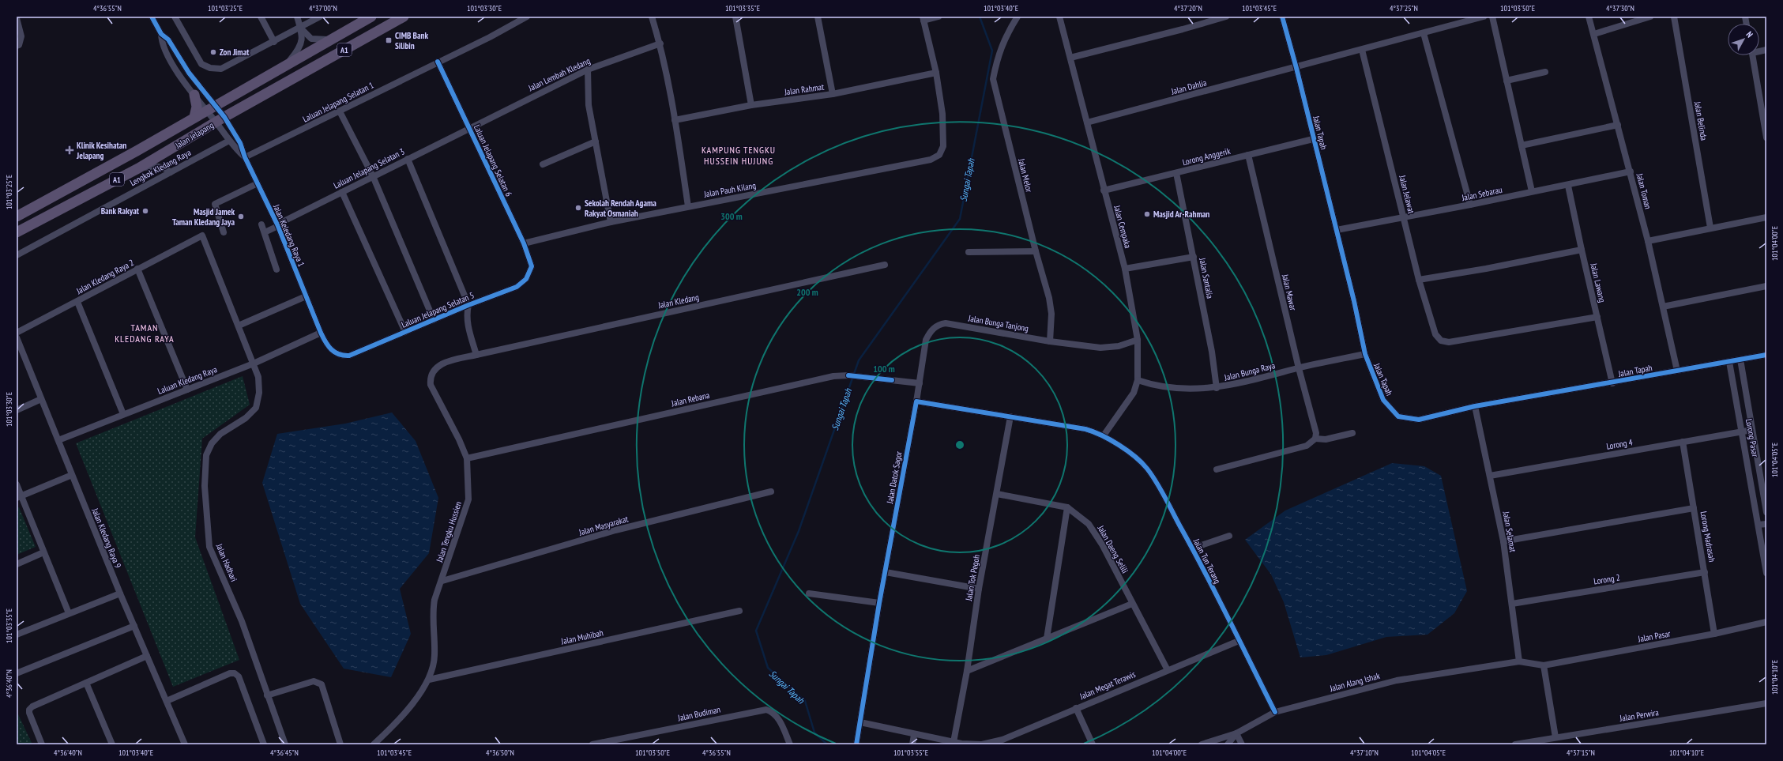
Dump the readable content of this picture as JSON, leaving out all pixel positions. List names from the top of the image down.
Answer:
{
  "streets": {
    "main road": ["A1", "Jalan Jelapang"],
    "street": [
      "Jalan Lembah Kledang",
      "Jalan Dahlia",
      "Jalan Rahmat",
      "Laluan Jelapang Selatan 1",
      "Jalan Belinda",
      "Jalan Tapah",
      "Lorong Anggerik",
      "Laluan Jelapang Selatan 6",
      "Lengkok Kledang Raya",
      "Laluan Jelapang Selatan 3",
      "Jalan Melor",
      "Jalan Pauh Kilang",
      "Jalan Toman",
      "Jalan Sebarau",
      "Jalan Jelawat",
      "Jalan Cempaka",
      "Jalan Keledang Raya 1",
      "Jalan Kledang Raya 2",
      "Jalan Santalia",
      "Jalan Lawang",
      "Jalan Mawar",
      "Jalan Kledang",
      "Laluan Jelapang Selatan 5",
      "Jalan Bunga Tanjong",
      "Jalan Bunga Raya",
      "Laluan Kledang Raya",
      "Jalan Rebana",
      "Lorong Pasar",
      "Lorong 4",
      "Jalan Datok Sagor",
      "Jalan Masyarakat",
      "Jalan Tengku Hussien",
      "Jalan Selamat",
      "Lorong Madrasah",
      "Jalan Kledang Raya 9",
      "Jalan Daeng Selili",
      "Jalan Tun Terang",
      "Jalan Hadhari",
      "Jalan Tok Pegoh",
      "Lorong 2",
      "Jalan Pasar",
      "Jalan Muhibah",
      "Jalan Alang Ishak",
      "Jalan Megat Terawis",
      "Jalan Budiman",
      "Jalan Perwira"
    ]
  },
  "crossings": [
    ["Jalan Lembah Kledang", "Laluan Jelapang Selatan 6"],
    ["Jalan Lembah Kledang", "Laluan Jelapang Selatan 3"],
    ["Jalan Dahlia", "Jalan Tapah"],
    ["Jalan Dahlia", "Jalan Jelawat"],
    ["Jalan Dahlia", "Jalan Cempaka"],
    ["Jalan Rahmat", "Jalan Pauh Kilang"],
    ["Laluan Jelapang Selatan 1", "Laluan Jelapang Selatan 6"],
    ["Laluan Jelapang Selatan 1", "Jalan Keledang Raya 1"],
    ["Jalan Tapah", "Lorong Anggerik"],
    ["Jalan Tapah", "Jalan Toman"],
    ["Jalan Tapah", "Jalan Sebarau"],
    ["Jalan Tapah", "Jalan Lawang"],
    ["Jalan Tapah", "Jalan Bunga Raya"],
    ["Jalan Tapah", "Lorong Pasar"],
    ["Jalan Tapah", "Jalan Selamat"],
    ["Jalan Jelapang", "Jalan Keledang Raya 1"],
    ["Lorong Anggerik", "Jalan Cempaka"],
    ["Lorong Anggerik", "Jalan Santalia"],
    ["Lorong Anggerik", "Jalan Mawar"],
    ["Laluan Jelapang Selatan 6", "Laluan Jelapang Selatan 3"],
    ["Laluan Jelapang Selatan 6", "Jalan Pauh Kilang"],
    ["Laluan Jelapang Selatan 6", "Laluan Jelapang Selatan 5"],
    ["Lengkok Kledang Raya", "Jalan Keledang Raya 1"],
    ["Laluan Jelapang Selatan 3", "Jalan Keledang Raya 1"],
    ["Jalan Melor", "Jalan Bunga Tanjong"],
    ["Jalan Toman", "Jalan Sebarau"],
    ["Jalan Sebarau", "Jalan Jelawat"],
    ["Jalan Sebarau", "Jalan Lawang"],
    ["Jalan Jelawat", "Jalan Lawang"],
    ["Jalan Cempaka", "Jalan Bunga Tanjong"],
    ["Jalan Cempaka", "Jalan Bunga Raya"],
    ["Jalan Cempaka", "Jalan Tun Terang"],
    ["Jalan Keledang Raya 1", "Laluan Jelapang Selatan 5"],
    ["Jalan Keledang Raya 1", "Laluan Kledang Raya"],
    ["Jalan Kledang Raya 2", "Jalan Hadhari"],
    ["Jalan Santalia", "Jalan Bunga Raya"],
    ["Jalan Mawar", "Jalan Bunga Raya"],
    ["Jalan Kledang", "Jalan Tengku Hussien"],
    ["Jalan Bunga Tanjong", "Jalan Rebana"],
    ["Jalan Bunga Tanjong", "Jalan Datok Sagor"],
    ["Laluan Kledang Raya", "Jalan Kledang Raya 9"],
    ["Laluan Kledang Raya", "Jalan Hadhari"],
    ["Jalan Rebana", "Jalan Tengku Hussien"],
    ["Lorong Pasar", "Lorong 4"],
    ["Lorong 4", "Jalan Selamat"],
    ["Lorong 4", "Lorong Madrasah"],
    ["Jalan Datok Sagor", "Jalan Megat Terawis"],
    ["Jalan Masyarakat", "Jalan Tengku Hussien"],
    ["Jalan Tengku Hussien", "Jalan Muhibah"],
    ["Jalan Selamat", "Lorong 2"],
    ["Jalan Selamat", "Jalan Pasar"],
    ["Jalan Selamat", "Jalan Alang Ishak"],
    ["Lorong Madrasah", "Lorong 2"],
    ["Lorong Madrasah", "Jalan Pasar"],
    ["Jalan Daeng Selili", "Jalan Tok Pegoh"],
    ["Jalan Daeng Selili", "Jalan Megat Terawis"],
    ["Jalan Tun Terang", "Jalan Alang Ishak"],
    ["Jalan Tun Terang", "Jalan Megat Terawis"],
    ["Jalan Tok Pegoh", "Jalan Megat Terawis"],
    ["Jalan Pasar", "Jalan Alang Ishak"]
  ],
  "districts": ["KAMPUNG TENGKU HUSSEIN HUJUNG", "TAMAN KLEDANG RAYA"],
  "water": ["Sungai Tapah"],
  "places": {
    "transit": ["CIMB Bank Silibin"],
    "other": [
      "Zon Jimat",
      "Sekolah Rendah Agama Rakyat Osmaniah",
      "Bank Rakyat",
      "Masjid Ar-Rahman",
      "Masjid Jamek Taman Kledang Jaya"
    ],
    "health": ["Klinik Kesihatan Jelapang"]
  },
  "north": "top right",
  "coordinates": [
    "4°36'55\"N",
    "101°03'25\"E",
    "4°37'00\"N",
    "101°03'30\"E",
    "101°03'35\"E",
    "101°03'40\"E",
    "4°37'20\"N",
    "101°03'45\"E",
    "4°37'25\"N",
    "101°03'50\"E",
    "4°37'30\"N",
    "101°04'00\"E",
    "101°04'05\"E",
    "101°04'10\"E",
    "4°36'40\"N",
    "4°36'45\"N",
    "4°36'50\"N",
    "101°03'55\"E",
    "4°37'10\"N",
    "4°37'15\"N"
  ],
  "rings": ["300 m", "200 m", "100 m"]
}
